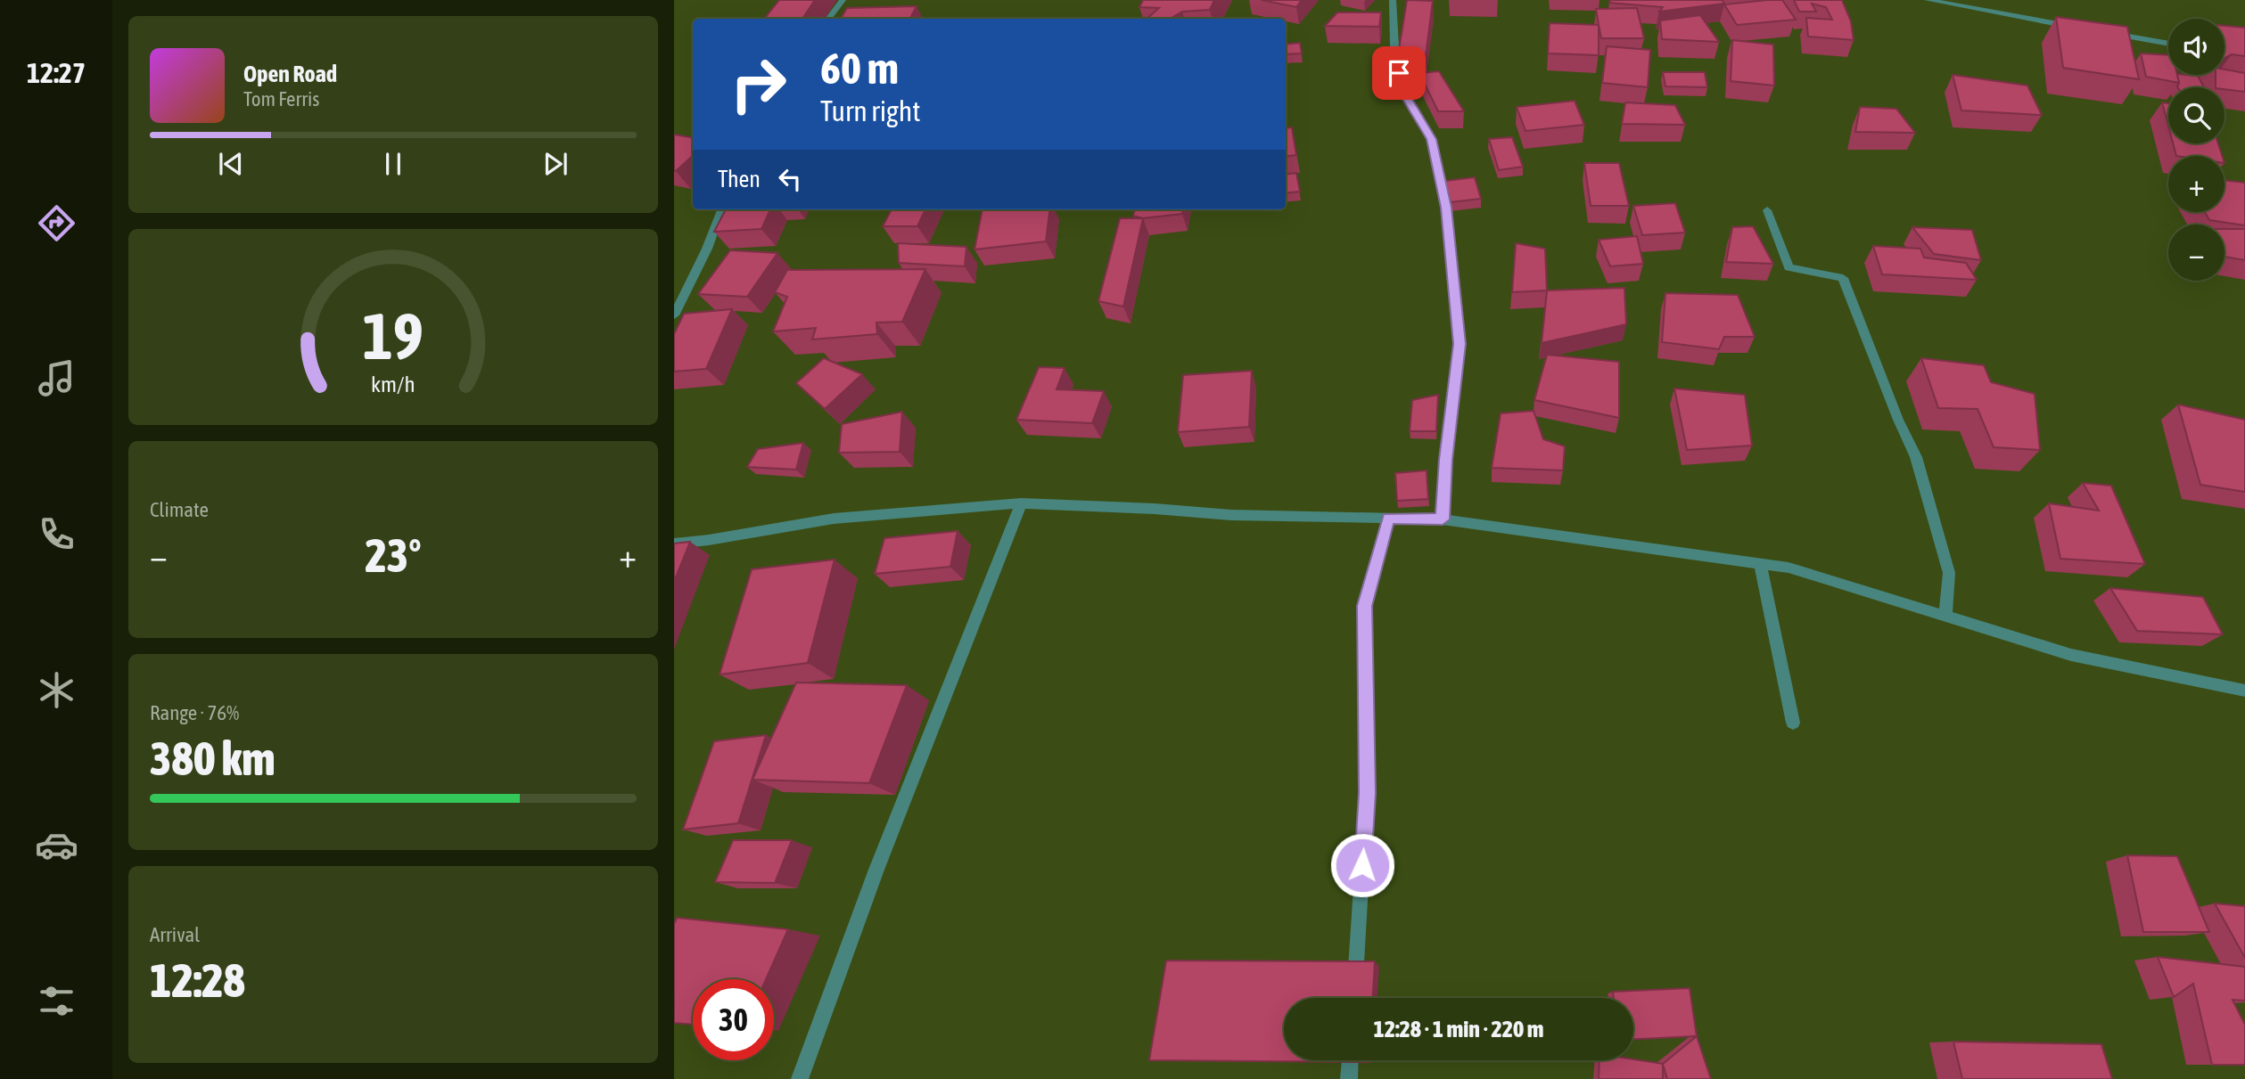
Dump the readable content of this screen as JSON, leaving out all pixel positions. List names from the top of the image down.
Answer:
{
  "page": {
    "tabs": "12:27",
    "map_buttons": ["+", "−"],
    "turn": ["60 m", "Turn right"],
    "song": ["Open Road", "Tom Ferris"],
    "then": "Then",
    "tile": [
      "Climate",
      ["Range · 76%", "380 km"],
      ["Arrival", "12:28"]
    ],
    "heat": ["−", "23°", "+"],
    "limit": "30",
    "trip": "12:28 · 1 min · 220 m",
    "gauge": ["19", "km/h"]
  }
}
